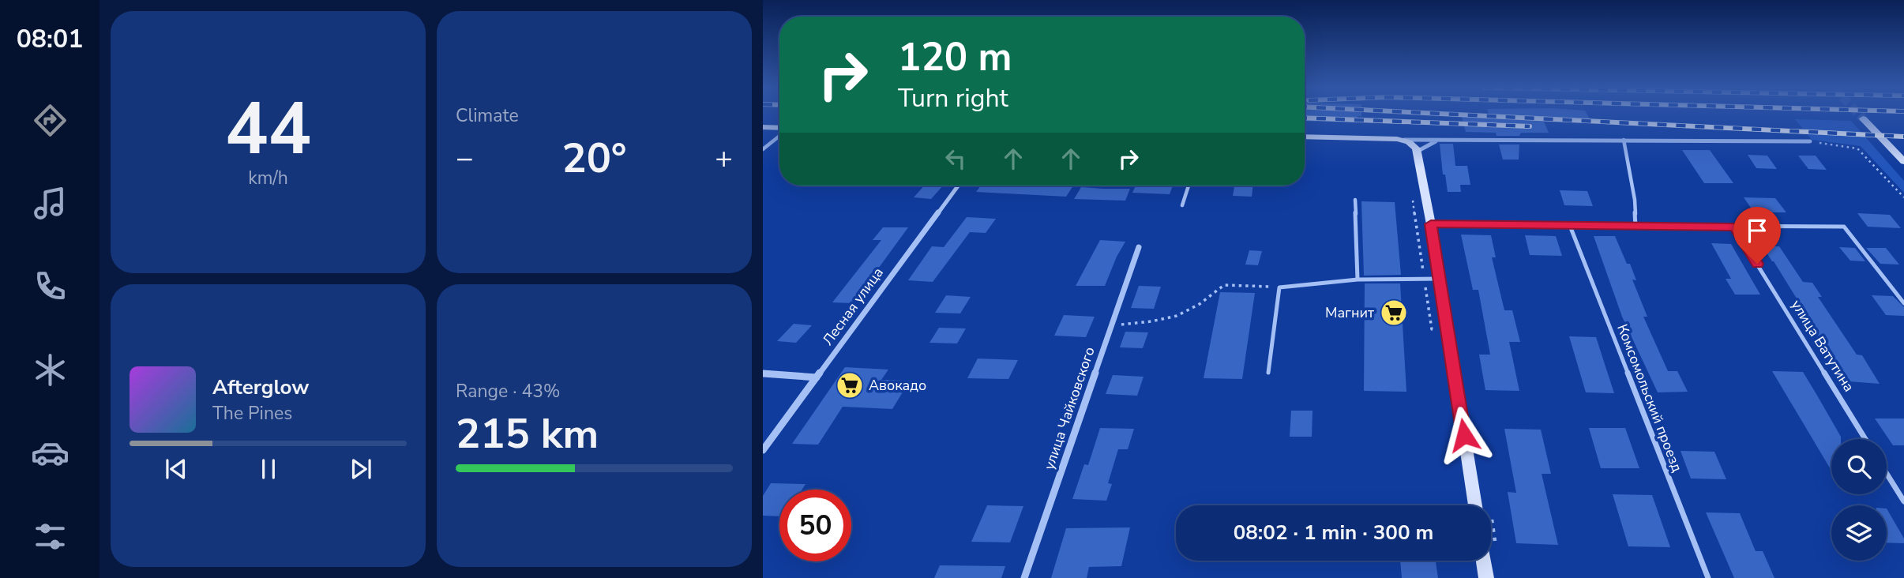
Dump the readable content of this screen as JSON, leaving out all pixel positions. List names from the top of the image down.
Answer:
{
  "streets": {
    "street": ["Лесная улица", "улица Чайковского"],
    "lane": ["улица Ватутина", "Комсомольский проезд"]
  },
  "places": {
    "supermarket": ["Магнит", "Авокадо"]
  },
  "page": {
    "tabs": "08:01",
    "tile": [
      ["44", "km/h"],
      "Climate",
      ["Range · 43%", "215 km"]
    ],
    "turn": ["120 m", "Turn right"],
    "heat": ["−", "20°", "+"],
    "song": ["Afterglow", "The Pines"],
    "limit": "50",
    "trip": "08:02 · 1 min · 300 m"
  }
}
